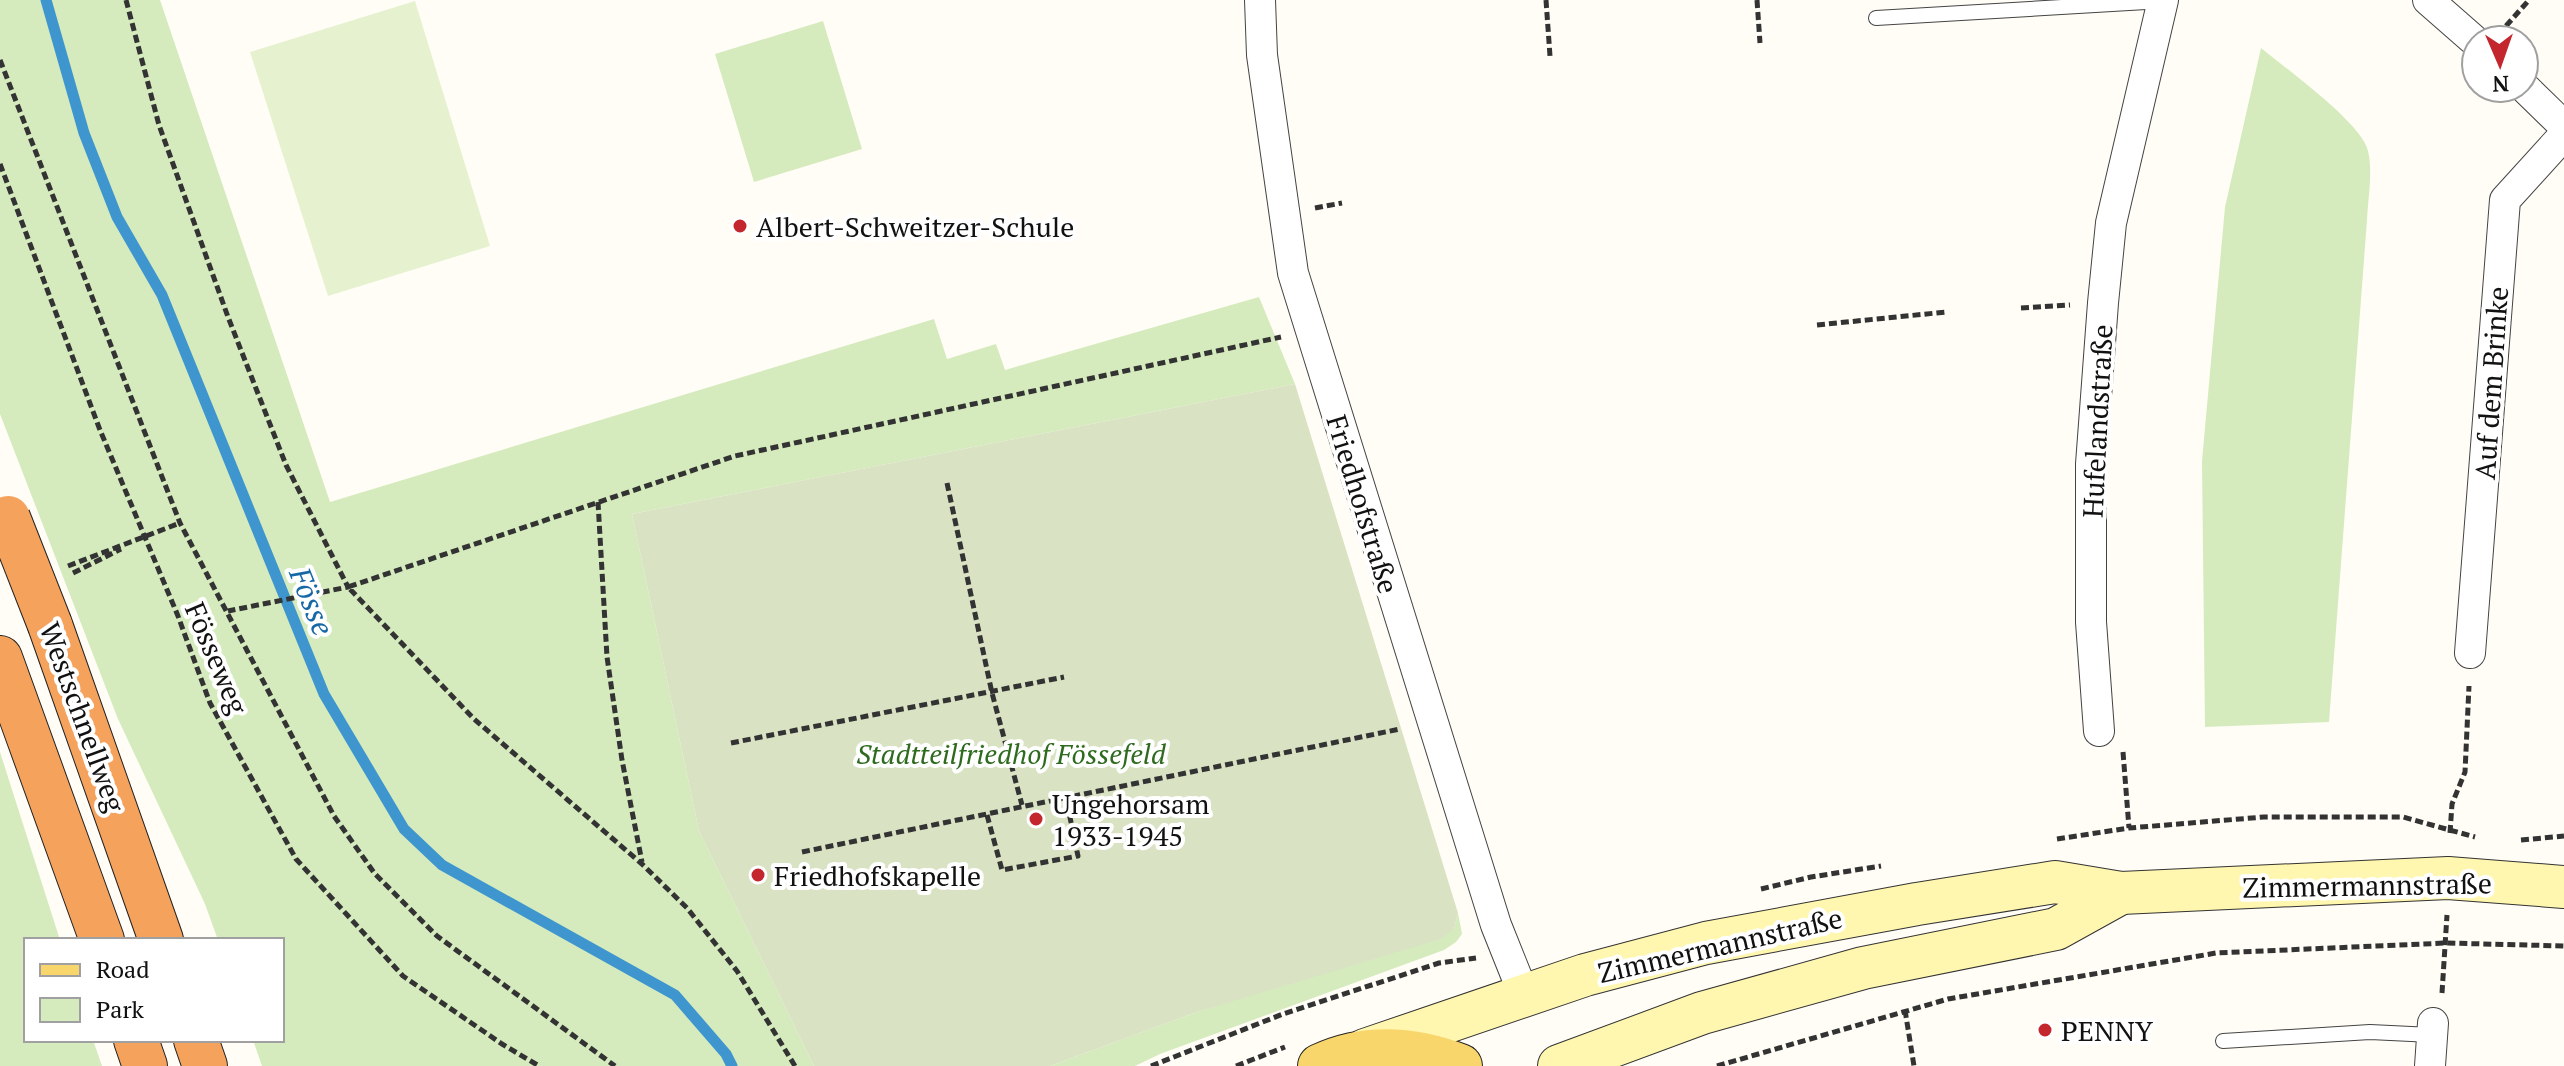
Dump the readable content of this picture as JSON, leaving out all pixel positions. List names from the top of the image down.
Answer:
{
  "streets": {
    "highway": ["Westschnellweg"],
    "main road": ["Zimmermannstraße"],
    "street": ["Auf dem Brinke", "Hufelandstraße", "Friedhofstraße"],
    "path": ["Fösseweg"]
  },
  "crossings": [
    ["Friedhofstraße", "Zimmermannstraße"]
  ],
  "water": ["Fösse"],
  "parks": ["Stadtteilfriedhof Fössefeld"],
  "places": [
    "Albert-Schweitzer-Schule",
    "Ungehorsam 1933-1945",
    "Friedhofskapelle",
    "PENNY"
  ],
  "legend": ["Road", "Park"],
  "north": "bottom"
}
